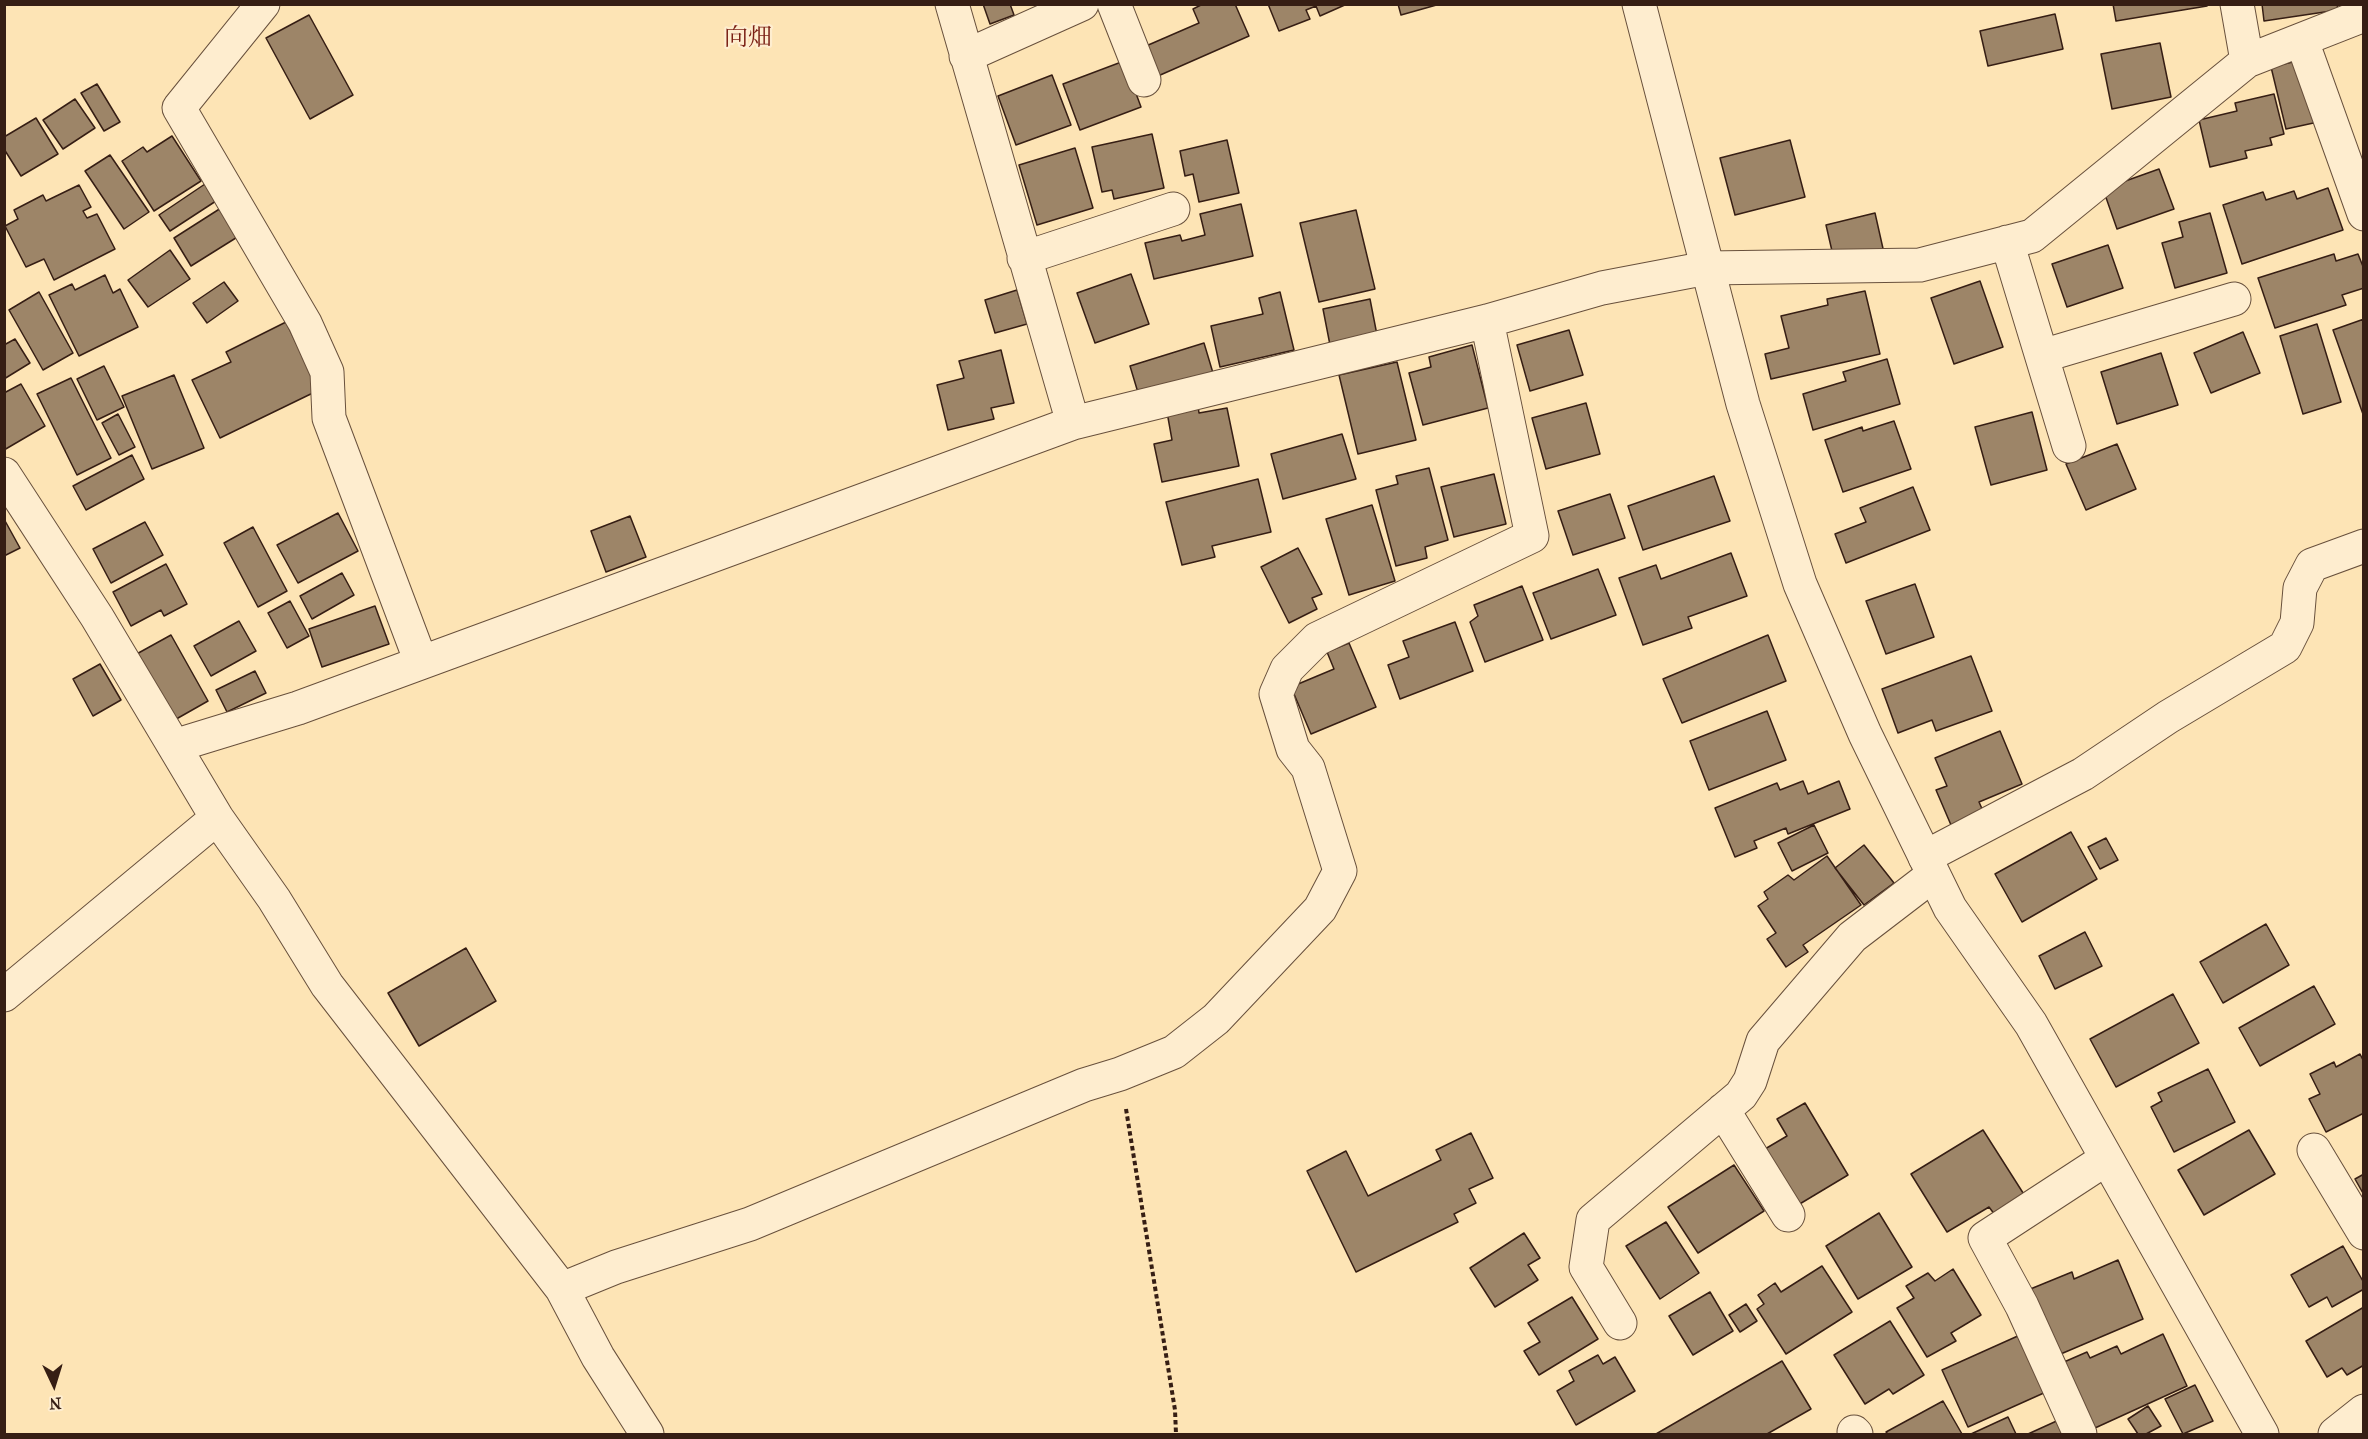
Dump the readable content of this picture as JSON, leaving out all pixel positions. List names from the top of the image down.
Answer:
{
  "districts": ["向畑"],
  "north": "bottom"
}
